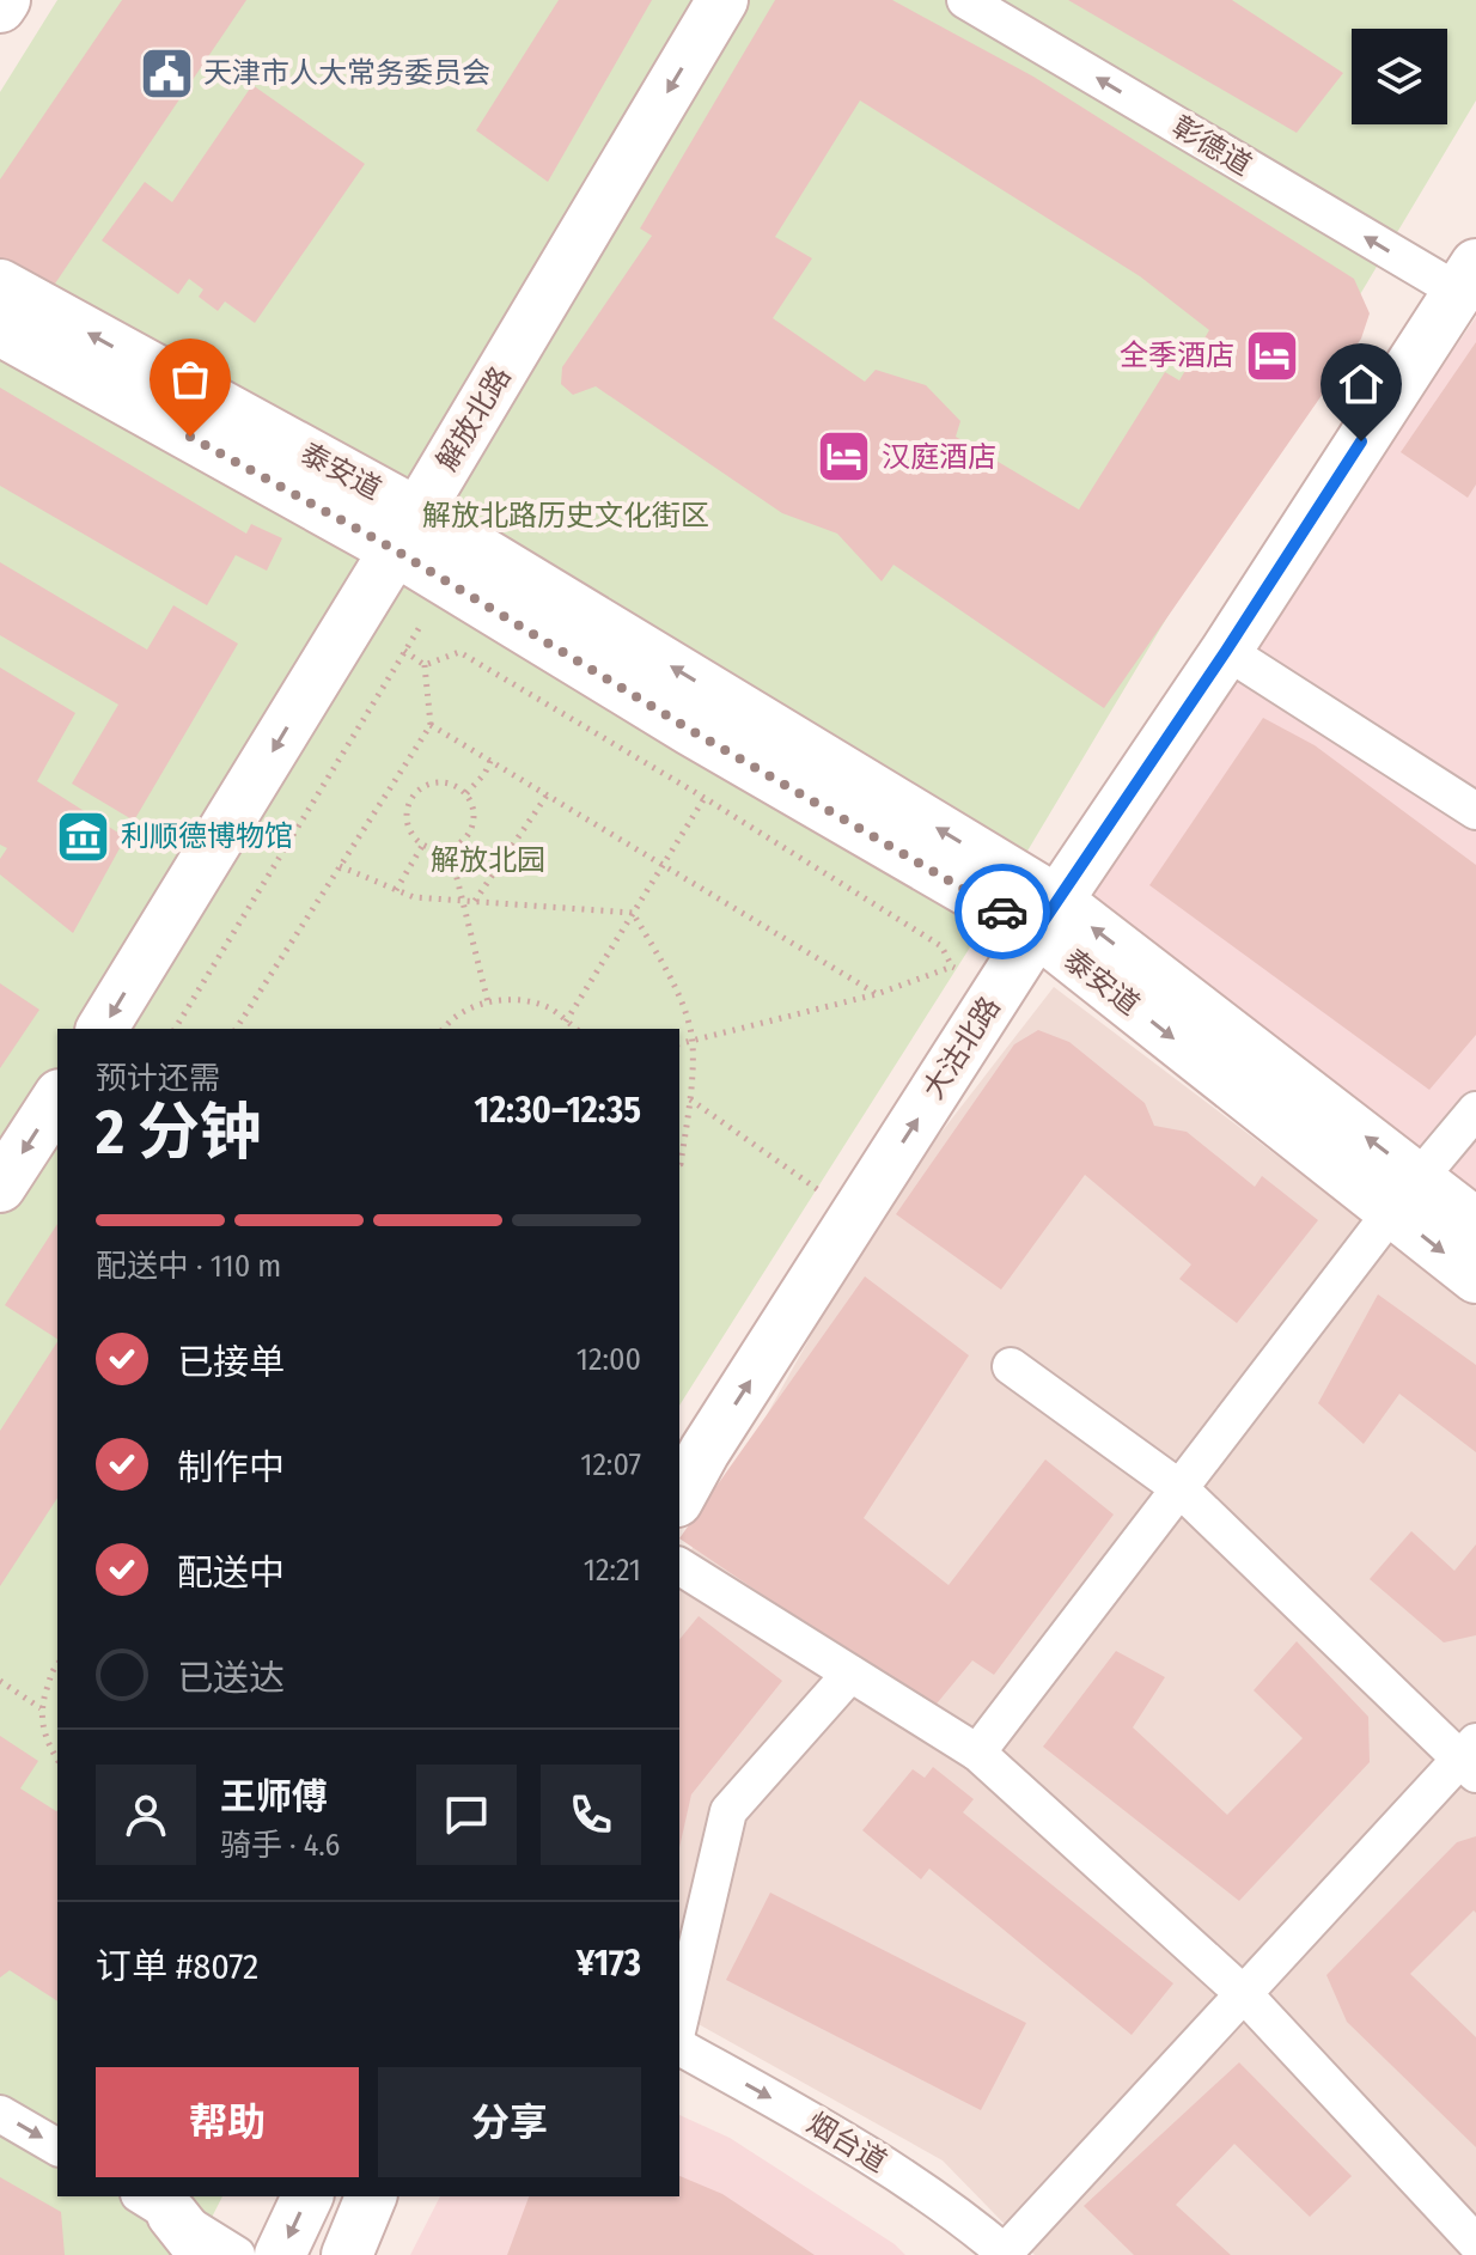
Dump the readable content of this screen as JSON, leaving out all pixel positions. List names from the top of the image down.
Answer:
{
  "streets": {
    "street": [
      "彰德道",
      "解放北路",
      "泰安道",
      "大沽北路",
      "烟台道"
    ]
  },
  "crossings": [
    ["彰德道", "大沽北路"],
    ["解放北路", "泰安道"],
    ["泰安道", "大沽北路"]
  ],
  "one_way": ["彰德道", "解放北路", "烟台道"],
  "parks": ["解放北路历史文化街区", "解放北园"],
  "places": {
    "public building": ["天津市人大常务委员会"],
    "hotel": ["全季酒店", "汉庭酒店"],
    "museum": ["利顺德博物馆"]
  },
  "page": {
    "heading": ["2 分钟", "预计还需", "12:30–12:35"],
    "panel": [
      "王师傅",
      "骑手 · 4.6",
      "订单 #8072",
      "¥173"
    ],
    "bar": "配送中 · 110 m",
    "list": [
      ["已接单", "12:00"],
      ["制作中", "12:07"],
      ["配送中", "12:21"],
      "已送达"
    ],
    "buttons": ["帮助", "分享"]
  }
}
